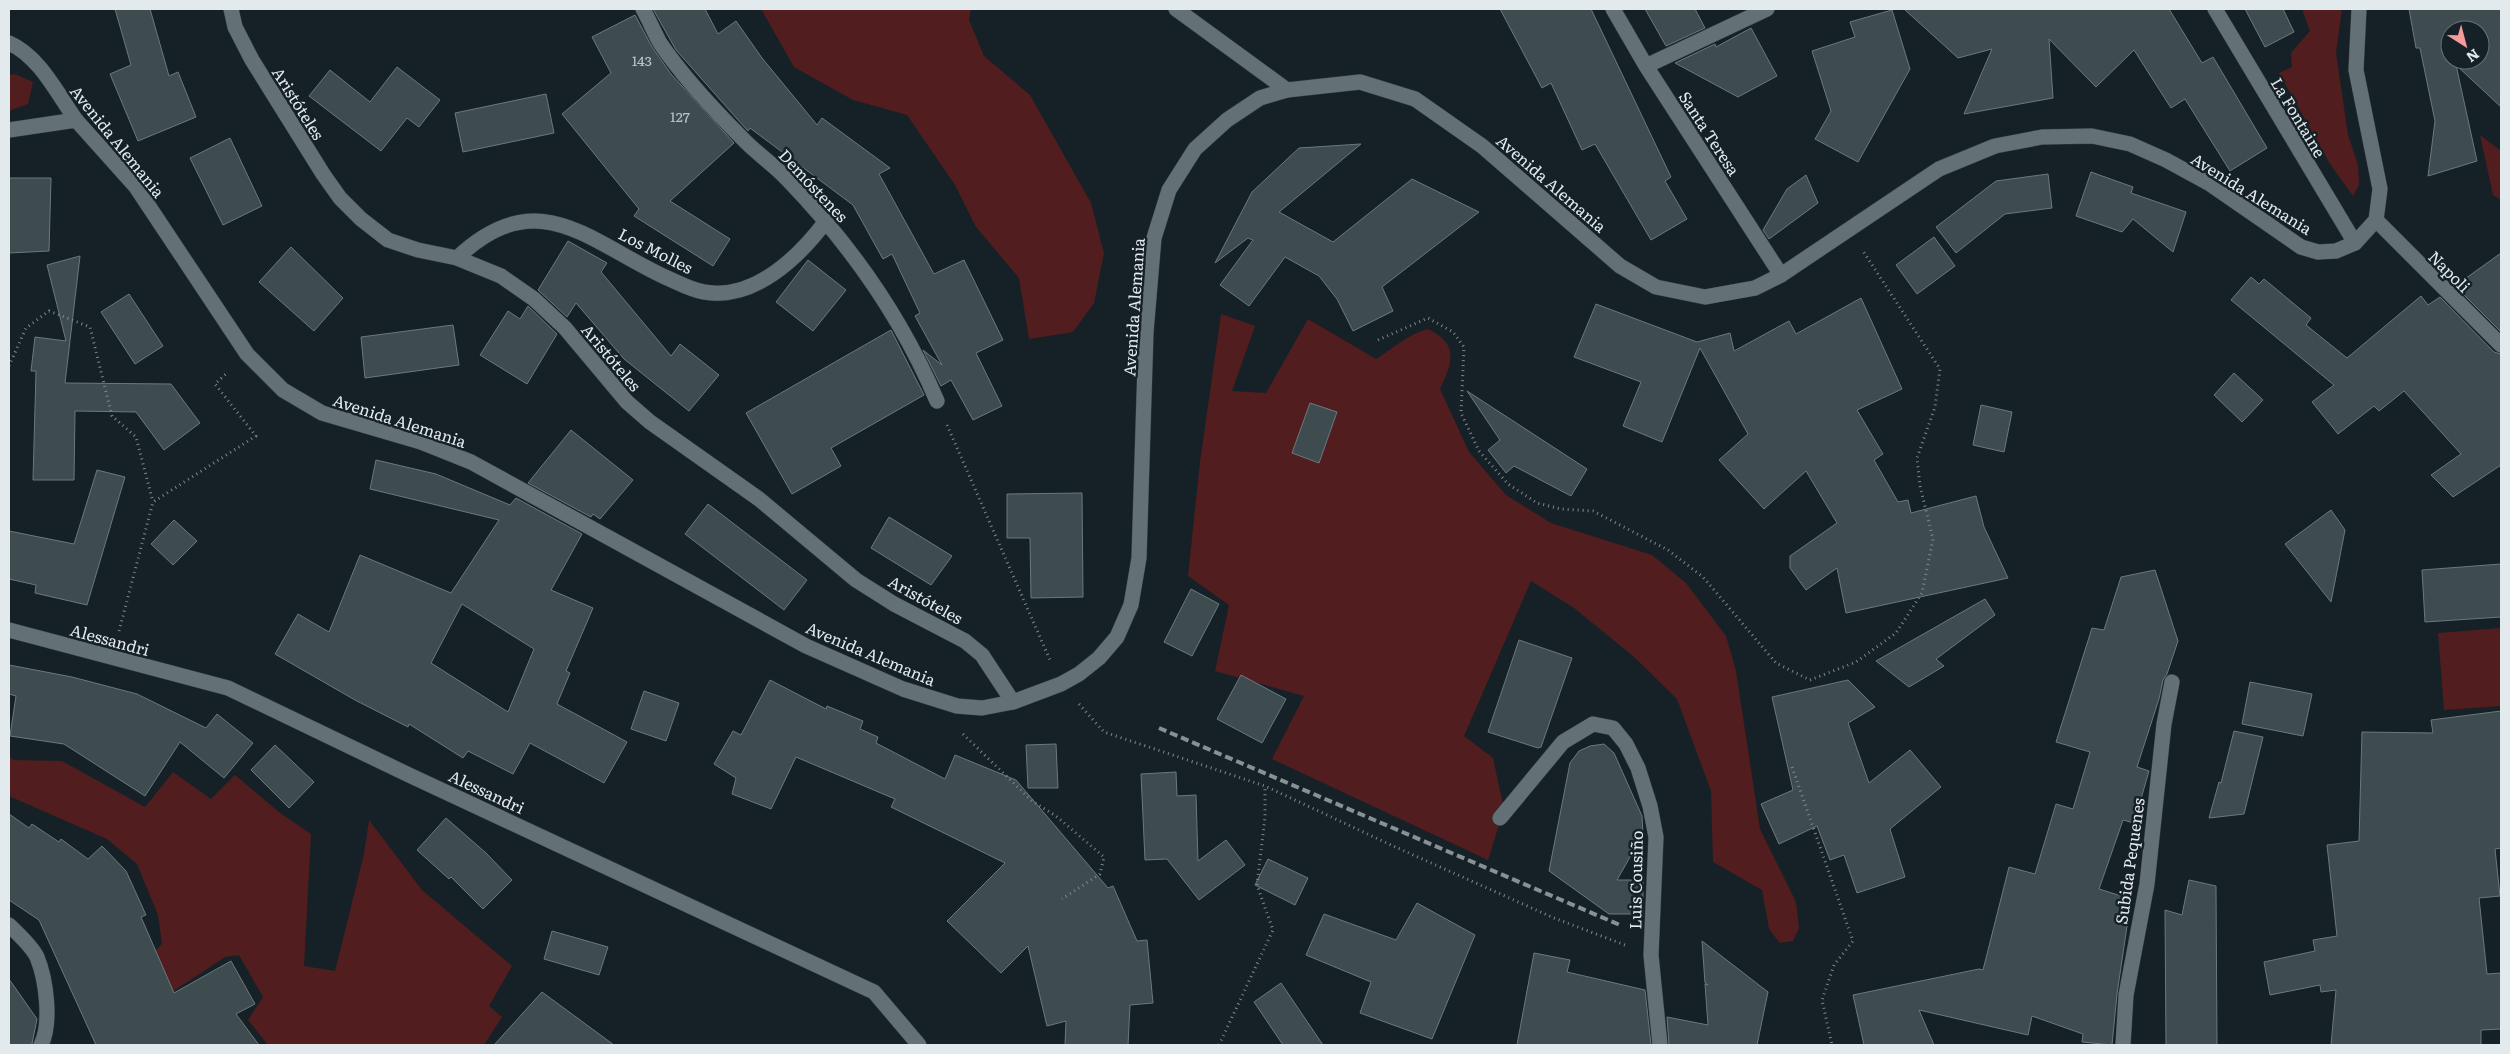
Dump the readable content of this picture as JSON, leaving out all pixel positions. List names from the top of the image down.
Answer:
{
  "streets": {
    "street": [
      "Aristóteles",
      "La Fontaine",
      "Santa Teresa",
      "Avenida Alemania",
      "Demóstenes",
      "Los Molles",
      "Napoli",
      "Alessandri",
      "Subida Pequenes",
      "Luis Cousiño"
    ]
  },
  "crossings": [
    ["Aristóteles", "Avenida Alemania"],
    ["Aristóteles", "Los Molles"],
    ["La Fontaine", "Avenida Alemania"],
    ["Santa Teresa", "Avenida Alemania"],
    ["Avenida Alemania", "Napoli"],
    ["Demóstenes", "Los Molles"]
  ],
  "house_numbers": ["143", "127"],
  "north": "bottom right"
}
